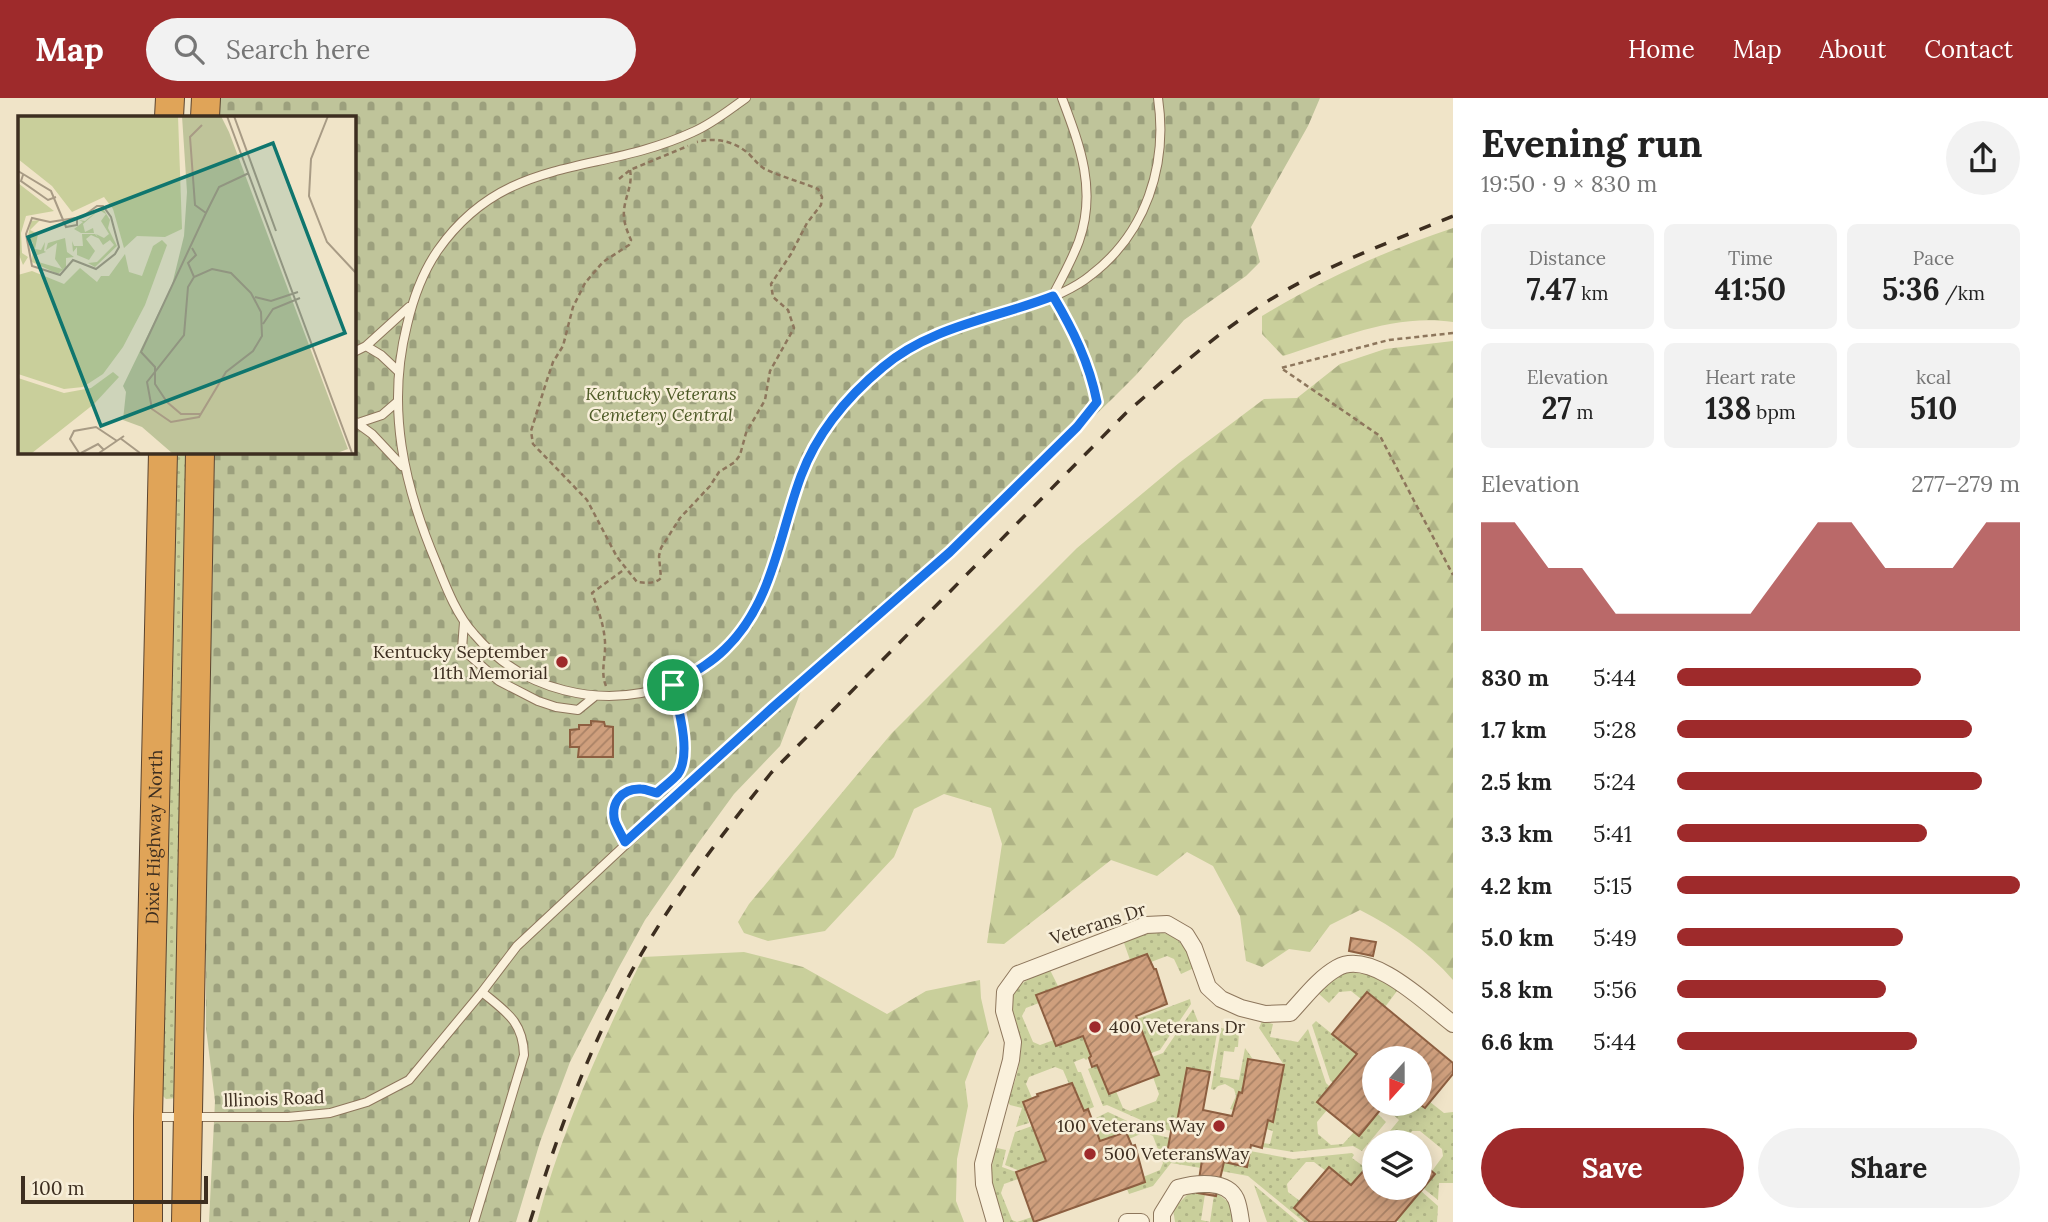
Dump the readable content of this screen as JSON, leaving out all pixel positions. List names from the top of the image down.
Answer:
{
  "streets": {
    "highway": ["Dixie Highway North"],
    "street": ["Veterans Dr"],
    "lane": ["lllinois Road"]
  },
  "crossings": [
    ["Dixie Highway North", "lllinois Road"]
  ],
  "parks": ["Kentucky Veterans Cemetery Central"],
  "places": [
    "Kentucky September 11th Memorial",
    "400 Veterans Dr",
    "100 Veterans Way",
    "500 VeteransWay"
  ],
  "scale_bar": "100 m",
  "north": "bottom",
  "page": {
    "header": "Map",
    "search": "Search here",
    "nav": [
      "Home",
      "Map",
      "About",
      "Contact"
    ],
    "heading": ["Evening run", "19:50 · 9 × 830 m"],
    "stats": [
      ["Distance", "7.47 km"],
      ["Time", "41:50"],
      ["Pace", "5:36 /km"],
      ["Elevation", "27 m"],
      ["Heart rate", "138 bpm"],
      ["kcal", "510"]
    ],
    "chart": ["Elevation", "277–279 m"],
    "list": [
      {
        "name": "830 m",
        "note": "5:44"
      },
      {
        "name": "1.7 km",
        "note": "5:28"
      },
      {
        "name": "2.5 km",
        "note": "5:24"
      },
      {
        "name": "3.3 km",
        "note": "5:41"
      },
      {
        "name": "4.2 km",
        "note": "5:15"
      },
      {
        "name": "5.0 km",
        "note": "5:49"
      },
      {
        "name": "5.8 km",
        "note": "5:56"
      },
      {
        "name": "6.6 km",
        "note": "5:44"
      }
    ],
    "buttons": ["Save", "Share"],
    "scale": "100 m"
  }
}
